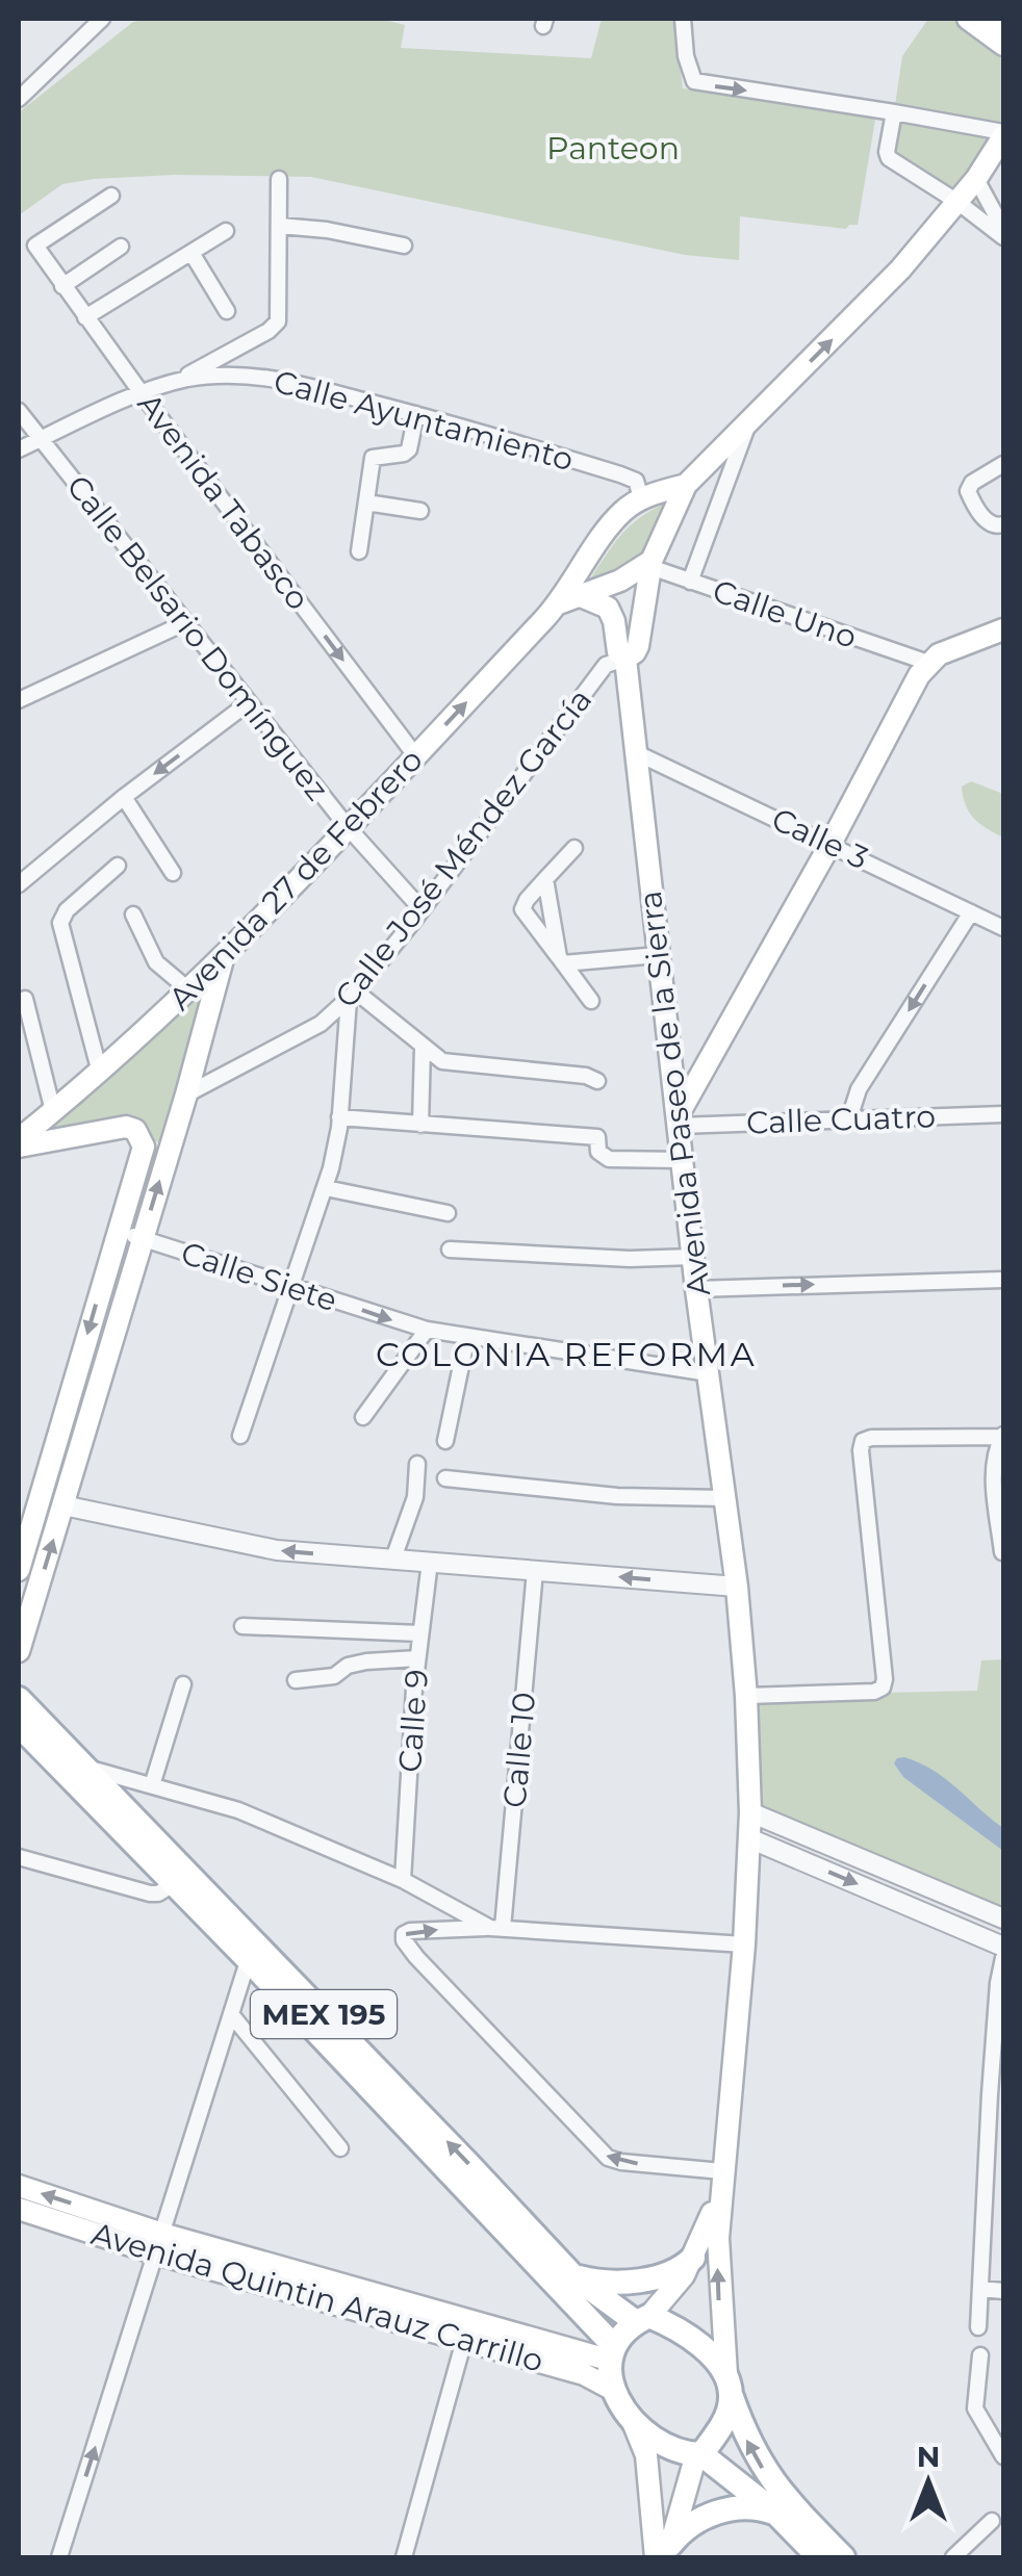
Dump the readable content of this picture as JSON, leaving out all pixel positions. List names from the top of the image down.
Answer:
{
  "streets": {
    "main road": [
      "Avenida 27 de Febrero",
      "Avenida Paseo de la Sierra",
      "MEX 195",
      "Avenida Quintin Arauz Carrillo"
    ],
    "street": [
      "Calle Ayuntamiento",
      "Avenida Tabasco",
      "Calle Uno",
      "Calle Belsario Domínguez",
      "Calle 3",
      "Calle José Méndez García",
      "Calle Cuatro",
      "Calle Siete",
      "Calle 9",
      "Calle 10"
    ]
  },
  "crossings": [
    ["Calle Ayuntamiento", "Avenida Tabasco"],
    ["Calle Ayuntamiento", "Calle Belsario Domínguez"],
    ["Calle Ayuntamiento", "Avenida 27 de Febrero"],
    ["Avenida Tabasco", "Avenida 27 de Febrero"],
    ["Calle Uno", "Avenida 27 de Febrero"],
    ["Calle Uno", "Avenida Paseo de la Sierra"],
    ["Calle Belsario Domínguez", "Calle José Méndez García"],
    ["Calle Belsario Domínguez", "Avenida 27 de Febrero"],
    ["Calle 3", "Avenida Paseo de la Sierra"],
    ["Calle José Méndez García", "Avenida Paseo de la Sierra"],
    ["Avenida 27 de Febrero", "Avenida Paseo de la Sierra"],
    ["Avenida Paseo de la Sierra", "Calle Cuatro"],
    ["Avenida Paseo de la Sierra", "Calle Siete"],
    ["Avenida Paseo de la Sierra", "MEX 195"],
    ["Avenida Paseo de la Sierra", "Avenida Quintin Arauz Carrillo"],
    ["MEX 195", "Avenida Quintin Arauz Carrillo"]
  ],
  "one_way": ["Avenida Tabasco"],
  "districts": ["COLONIA REFORMA"],
  "parks": ["Panteon"],
  "north": "top"
}
